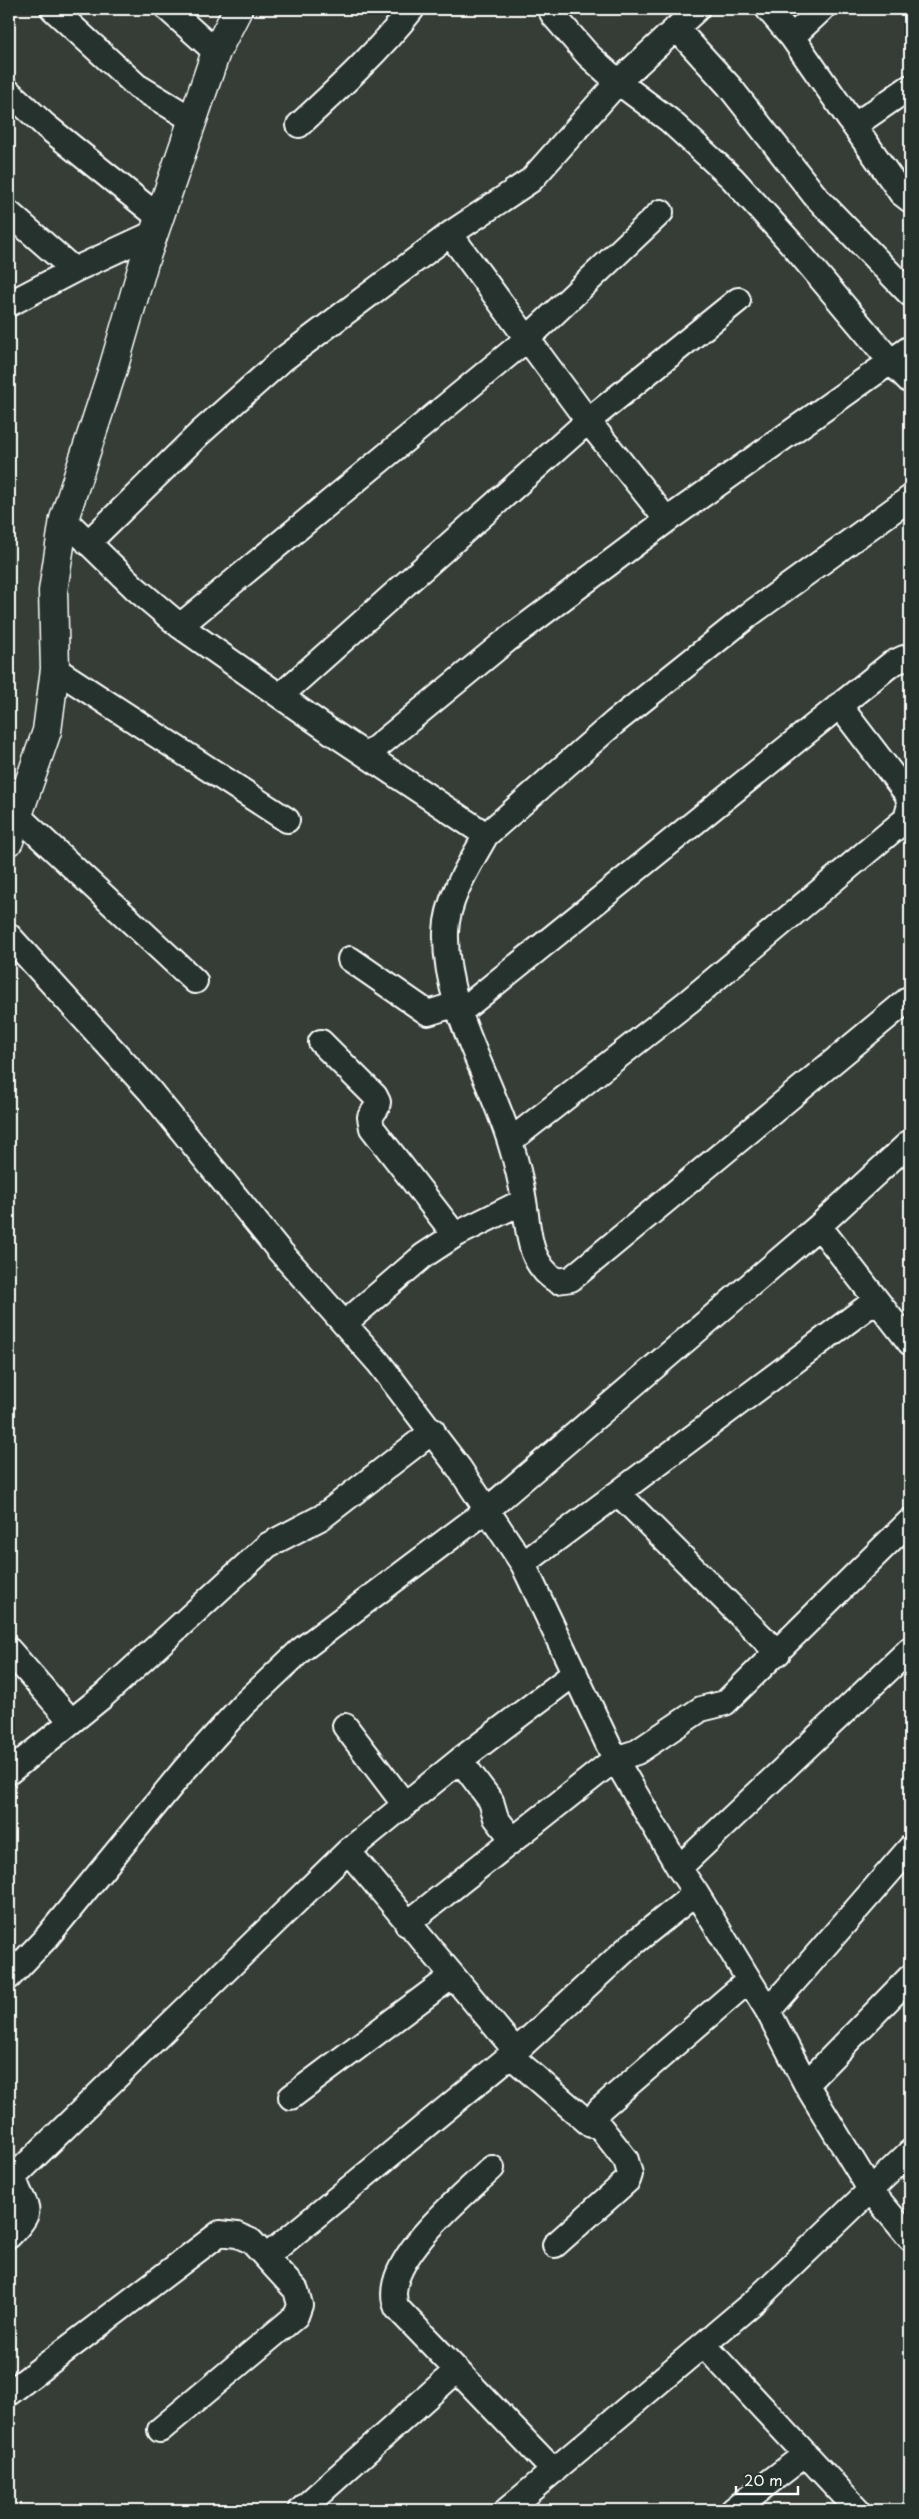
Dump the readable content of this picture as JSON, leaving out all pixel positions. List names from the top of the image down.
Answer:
{
  "scale_bar": "20 m"
}
